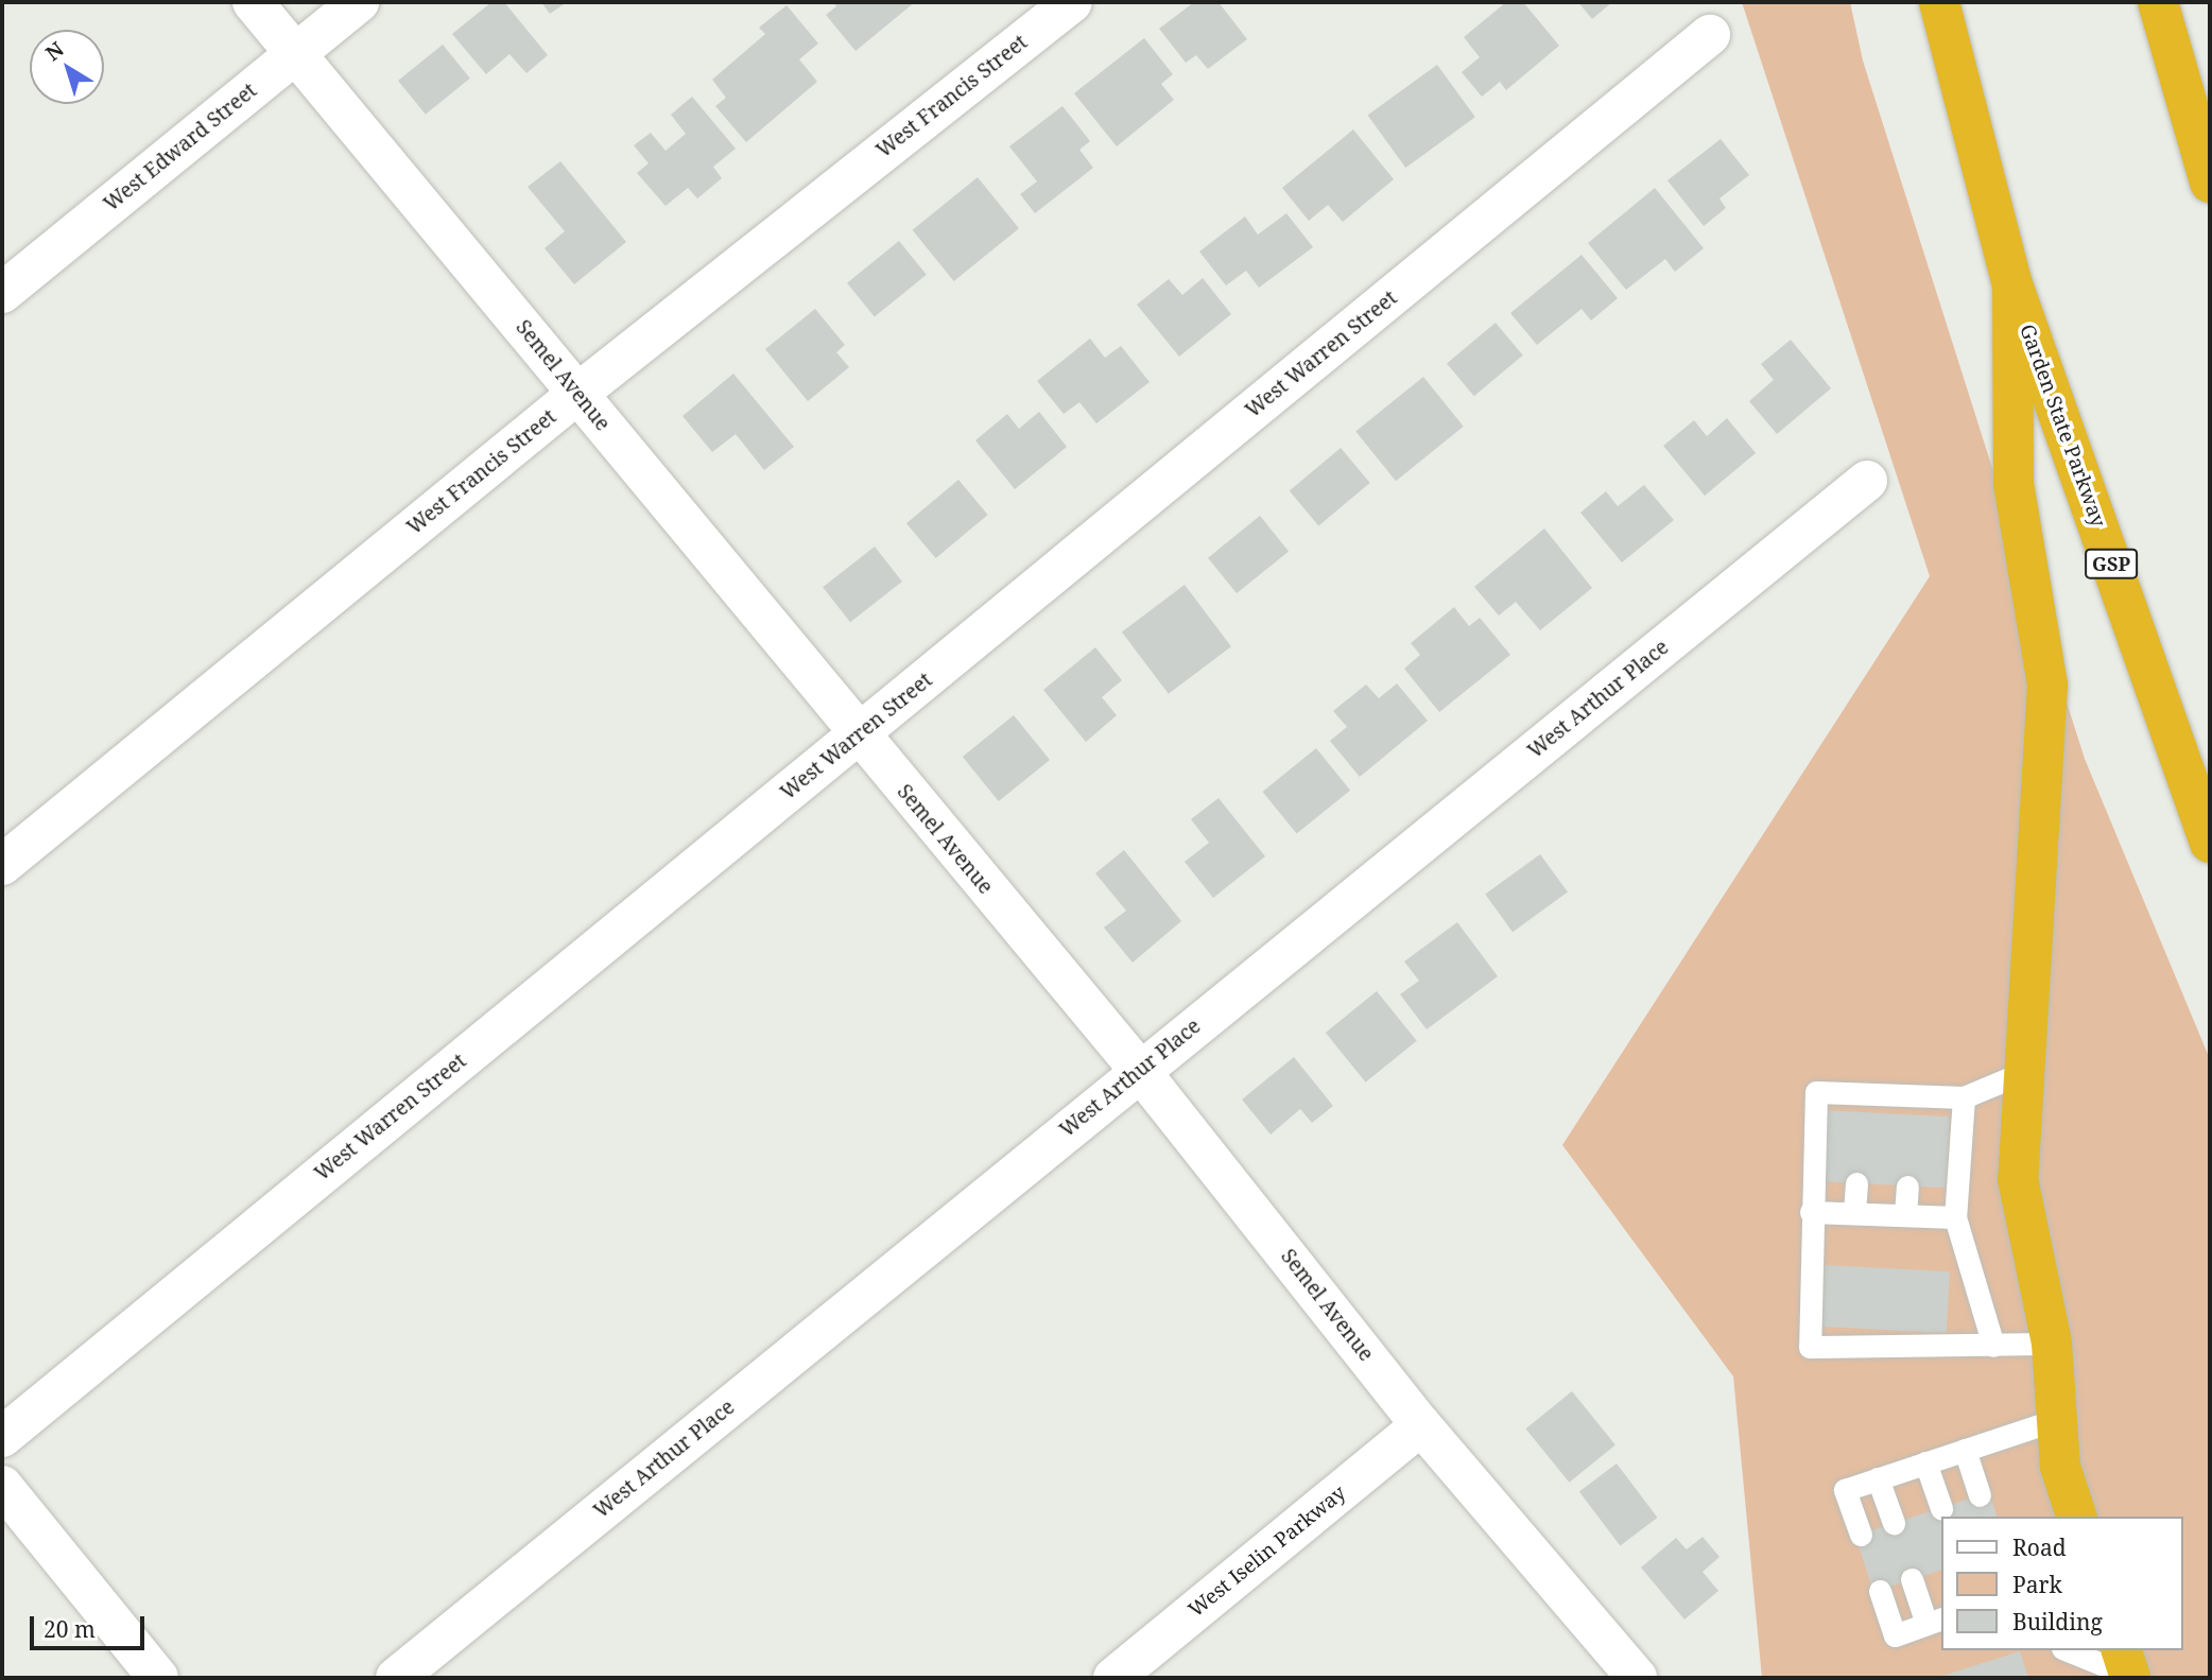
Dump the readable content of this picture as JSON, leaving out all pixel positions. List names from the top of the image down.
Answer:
{
  "streets": {
    "highway": ["Garden State Parkway", "GSP"],
    "street": [
      "West Francis Street",
      "West Edward Street",
      "West Warren Street",
      "Semel Avenue",
      "West Arthur Place",
      "West Iselin Parkway"
    ]
  },
  "crossings": [
    ["West Francis Street", "Semel Avenue"],
    ["West Edward Street", "Semel Avenue"],
    ["West Warren Street", "Semel Avenue"],
    ["Semel Avenue", "West Arthur Place"],
    ["Semel Avenue", "West Iselin Parkway"]
  ],
  "legend": ["Road", "Park", "Building"],
  "scale_bar": "20 m",
  "north": "top left"
}
